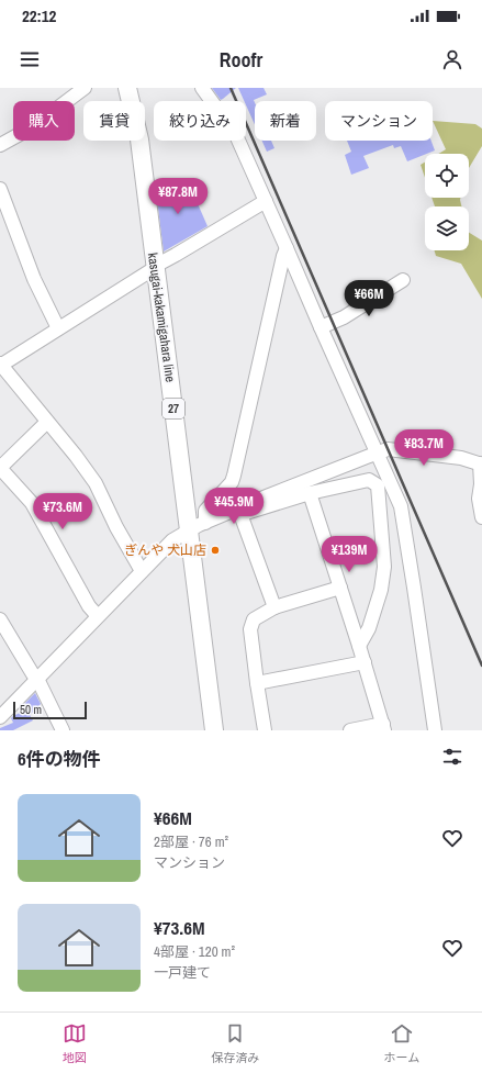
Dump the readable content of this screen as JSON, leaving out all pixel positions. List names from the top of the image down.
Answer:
{
  "streets": {
    "main road": ["kasugai-kakamigahara line", "27"]
  },
  "places": ["ぎんや 犬山店"],
  "scale_bar": "50 m",
  "page": {
    "status": "22:12",
    "header": "Roofr",
    "chip": [
      "購入",
      "賃貸",
      "絞り込み",
      "新着",
      "マンション"
    ],
    "price": [
      "¥87.8M",
      "¥66M",
      "¥83.7M",
      "¥45.9M",
      "¥73.6M",
      "¥139M"
    ],
    "scale": "50 m",
    "heading": "6件の物件",
    "list": [
      {
        "name": "¥66M",
        "note": "2部屋 · 76 m² · マンション"
      },
      {
        "name": "¥73.6M",
        "note": "4部屋 · 120 m² · 一戸建て"
      }
    ],
    "tabs": ["地図", "保存済み", "ホーム"]
  }
}
